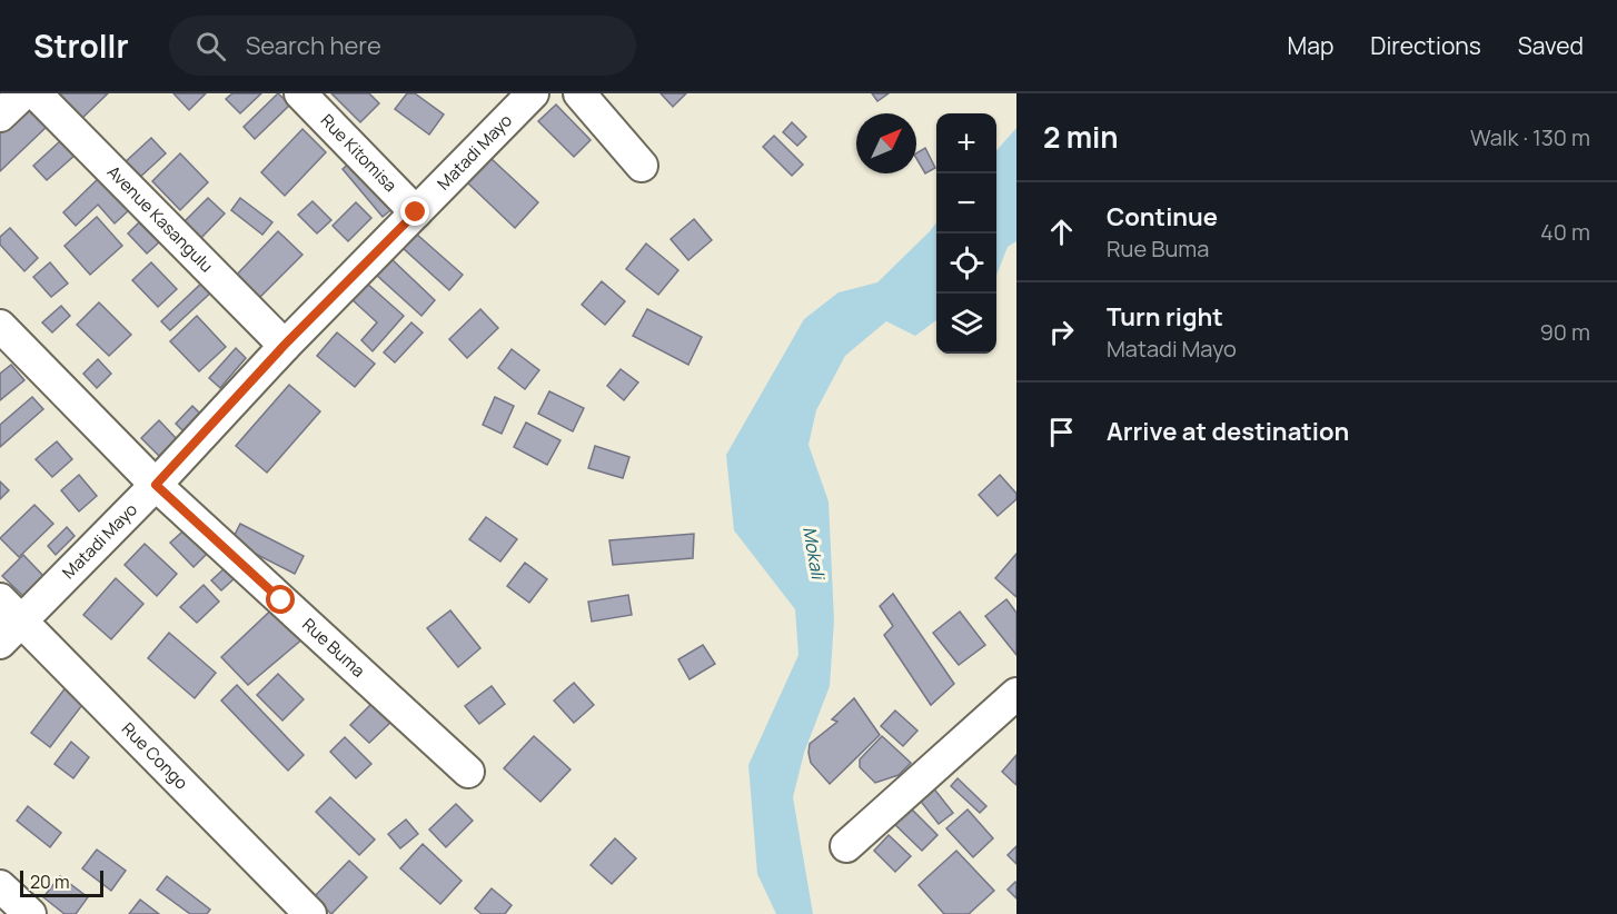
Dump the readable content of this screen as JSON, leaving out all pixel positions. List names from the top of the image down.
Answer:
{
  "streets": {
    "street": [
      "Matadi Mayo",
      "Rue Kitomisa",
      "Avenue Kasangulu",
      "Rue Buma",
      "Rue Congo"
    ]
  },
  "crossings": [
    ["Matadi Mayo", "Rue Kitomisa"],
    ["Matadi Mayo", "Avenue Kasangulu"],
    ["Matadi Mayo", "Rue Buma"],
    ["Matadi Mayo", "Rue Congo"]
  ],
  "water": ["Mokali"],
  "scale_bar": "20 m",
  "north": "top right",
  "page": {
    "header": "Strollr",
    "search": "Search here",
    "nav": ["Map", "Directions", "Saved"],
    "heading": ["2 min", "Walk · 130 m"],
    "map_buttons": ["+", "−"],
    "list": [
      ["Continue", "Rue Buma", "40 m"],
      ["Turn right", "Matadi Mayo", "90 m"],
      "Arrive at destination"
    ],
    "scale": "20 m"
  }
}
